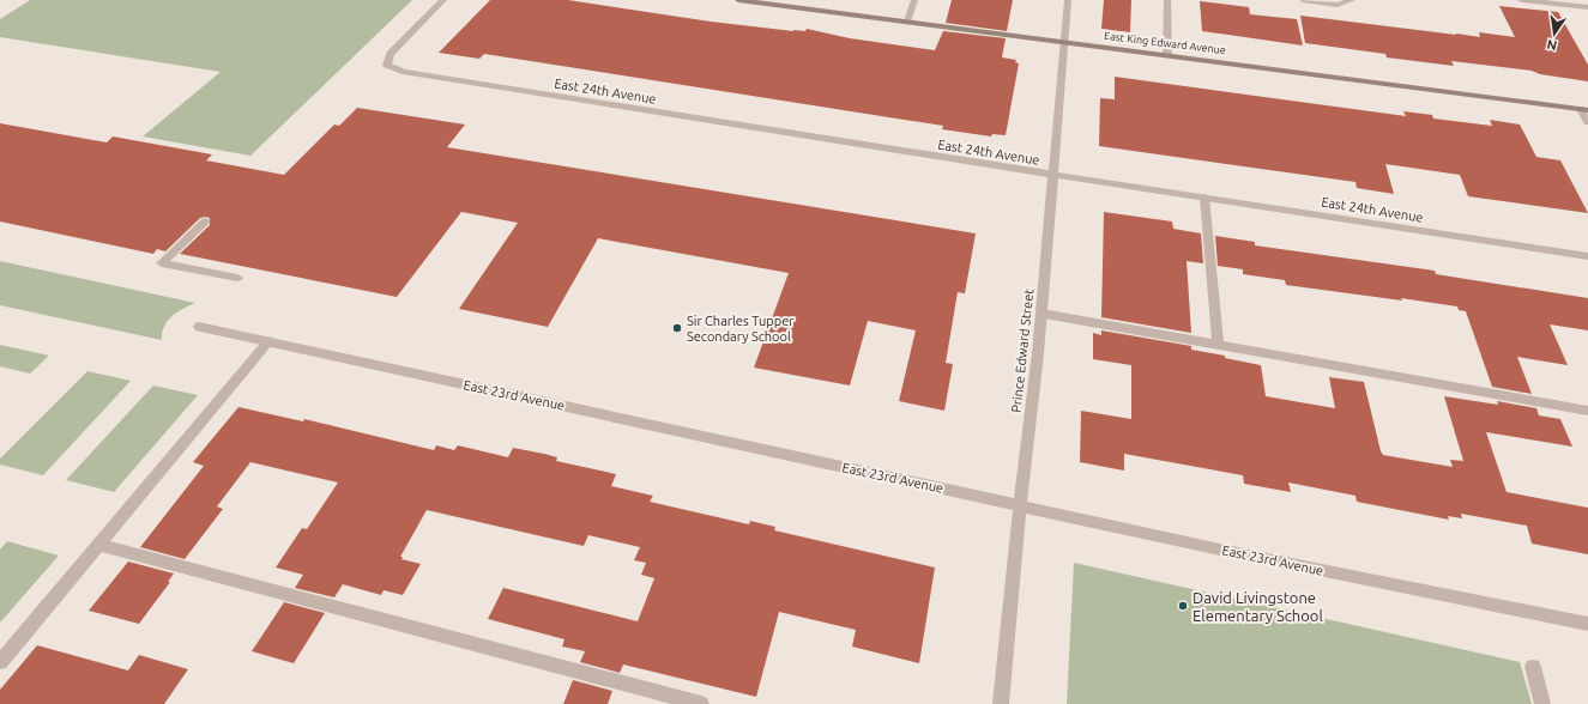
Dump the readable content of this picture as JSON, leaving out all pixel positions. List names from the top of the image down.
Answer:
{
  "streets": {
    "main road": ["East King Edward Avenue"],
    "street": ["East 24th Avenue", "Prince Edward Street", "East 23rd Avenue"]
  },
  "crossings": [
    ["East King Edward Avenue", "Prince Edward Street"],
    ["East 24th Avenue", "Prince Edward Street"],
    ["Prince Edward Street", "East 23rd Avenue"]
  ],
  "places": ["Sir Charles Tupper Secondary School", "David Livingstone Elementary School"],
  "north": "bottom"
}
